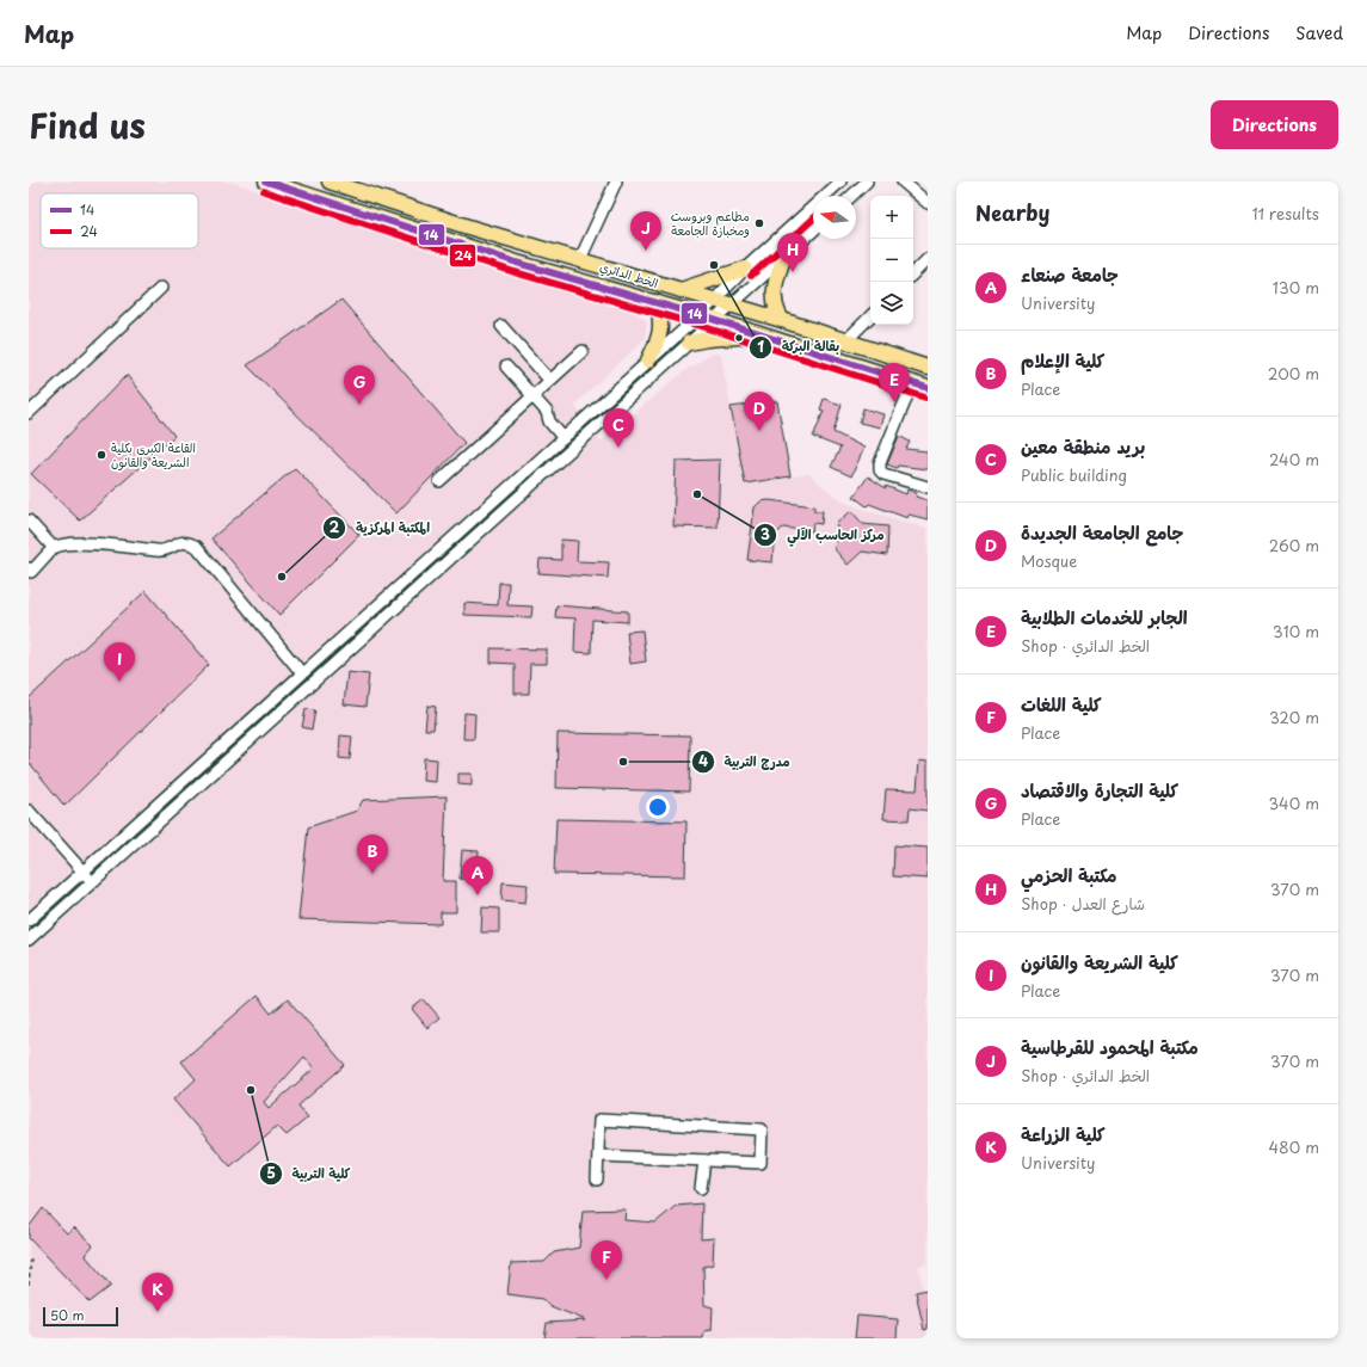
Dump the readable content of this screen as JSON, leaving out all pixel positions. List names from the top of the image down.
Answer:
{
  "streets": {
    "main road": ["الخط الدائري"]
  },
  "places": [
    "مطاعم وبروست ومخبازة الجامعة",
    "بقالة البركة",
    "القاعة الكبرى بكلية الشريعة والقانون",
    "مركز الحاسب الآلي",
    "المكتبة المركزية",
    "مدرج التربية",
    "كلية التربية"
  ],
  "lines": ["transit line 14", "transit line 24"],
  "legend": ["14", "24"],
  "scale_bar": "50 m",
  "north": "left",
  "page": {
    "header": "Map",
    "nav": ["Map", "Directions", "Saved"],
    "title": "Find us",
    "buttons": "Directions",
    "heading": ["Nearby", "11 results"],
    "map_buttons": ["+", "−"],
    "pins": [
      "J",
      "H",
      "E",
      "G",
      "D",
      "C",
      "I",
      "B",
      "A",
      "F",
      "K"
    ],
    "list": [
      {
        "mark": "A",
        "name": "جامعة صنعاء",
        "note": "University",
        "value": "130 m"
      },
      {
        "mark": "B",
        "name": "كلية الإعلام",
        "note": "Place",
        "value": "200 m"
      },
      {
        "mark": "C",
        "name": "بريد منطقة معين",
        "note": "Public building",
        "value": "240 m"
      },
      {
        "mark": "D",
        "name": "جامع الجامعة الجديدة",
        "note": "Mosque",
        "value": "260 m"
      },
      {
        "mark": "E",
        "name": "الجابر للخدمات الطلابية",
        "note": "Shop · الخط الدائري",
        "value": "310 m"
      },
      {
        "mark": "F",
        "name": "كلية اللغات",
        "note": "Place",
        "value": "320 m"
      },
      {
        "mark": "G",
        "name": "كلية التجارة والاقتصاد",
        "note": "Place",
        "value": "340 m"
      },
      {
        "mark": "H",
        "name": "مكتبة الحزمي",
        "note": "Shop · شارع العدل",
        "value": "370 m"
      },
      {
        "mark": "I",
        "name": "كلية الشريعة والقانون",
        "note": "Place",
        "value": "370 m"
      },
      {
        "mark": "J",
        "name": "مكتبة المحمود للقرطاسية",
        "note": "Shop · الخط الدائري",
        "value": "370 m"
      },
      {
        "mark": "K",
        "name": "كلية الزراعة",
        "note": "University",
        "value": "480 m"
      }
    ],
    "scale": "50 m"
  }
}
